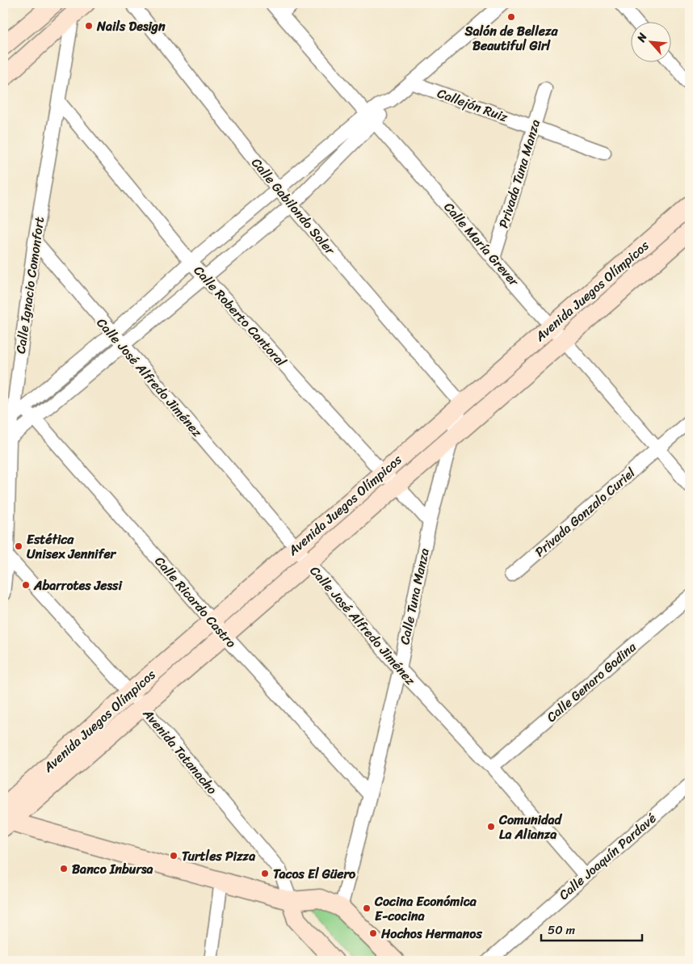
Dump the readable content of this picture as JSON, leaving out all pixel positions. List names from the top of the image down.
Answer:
{
  "streets": {
    "street": [
      "Callejón Ruiz",
      "Privada Tuna Manza",
      "Calle Gabilondo Soler",
      "Calle María Grever",
      "Calle Ignacio Comonfort",
      "Avenida Juegos Olímpicos",
      "Calle Roberto Cantoral",
      "Calle José Alfredo Jiménez",
      "Privada Gonzalo Curiel",
      "Calle Tuna Manza",
      "Calle Ricardo Castro",
      "Calle Genaro Godina",
      "Avenida Tatanacho",
      "Calle Joaquín Pardavé"
    ]
  },
  "crossings": [
    ["Callejón Ruiz", "Privada Tuna Manza"],
    ["Privada Tuna Manza", "Calle María Grever"],
    ["Calle Gabilondo Soler", "Avenida Juegos Olímpicos"],
    ["Calle Gabilondo Soler", "Calle Tuna Manza"],
    ["Calle María Grever", "Avenida Juegos Olímpicos"],
    ["Calle María Grever", "Privada Gonzalo Curiel"],
    ["Calle Ignacio Comonfort", "Calle Roberto Cantoral"],
    ["Calle Ignacio Comonfort", "Calle José Alfredo Jiménez"],
    ["Calle Ignacio Comonfort", "Calle Ricardo Castro"],
    ["Calle Ignacio Comonfort", "Avenida Tatanacho"],
    ["Avenida Juegos Olímpicos", "Calle Roberto Cantoral"],
    ["Avenida Juegos Olímpicos", "Calle José Alfredo Jiménez"],
    ["Avenida Juegos Olímpicos", "Calle Tuna Manza"],
    ["Avenida Juegos Olímpicos", "Calle Ricardo Castro"],
    ["Avenida Juegos Olímpicos", "Avenida Tatanacho"],
    ["Calle Roberto Cantoral", "Calle Tuna Manza"],
    ["Calle José Alfredo Jiménez", "Calle Tuna Manza"],
    ["Calle José Alfredo Jiménez", "Calle Genaro Godina"],
    ["Calle José Alfredo Jiménez", "Calle Joaquín Pardavé"],
    ["Calle Tuna Manza", "Calle Ricardo Castro"]
  ],
  "places": [
    "Salón de Belleza Beautiful Girl",
    "Nails Design",
    "Estética Unisex Jennifer",
    "Abarrotes Jessi",
    "Comunidad La Alianza",
    "Turtles Pizza",
    "Banco Inbursa",
    "Tacos El Güero",
    "Cocina Económica E-cocina",
    "Hochos Hermanos"
  ],
  "scale_bar": "50 m",
  "north": "top left"
}
